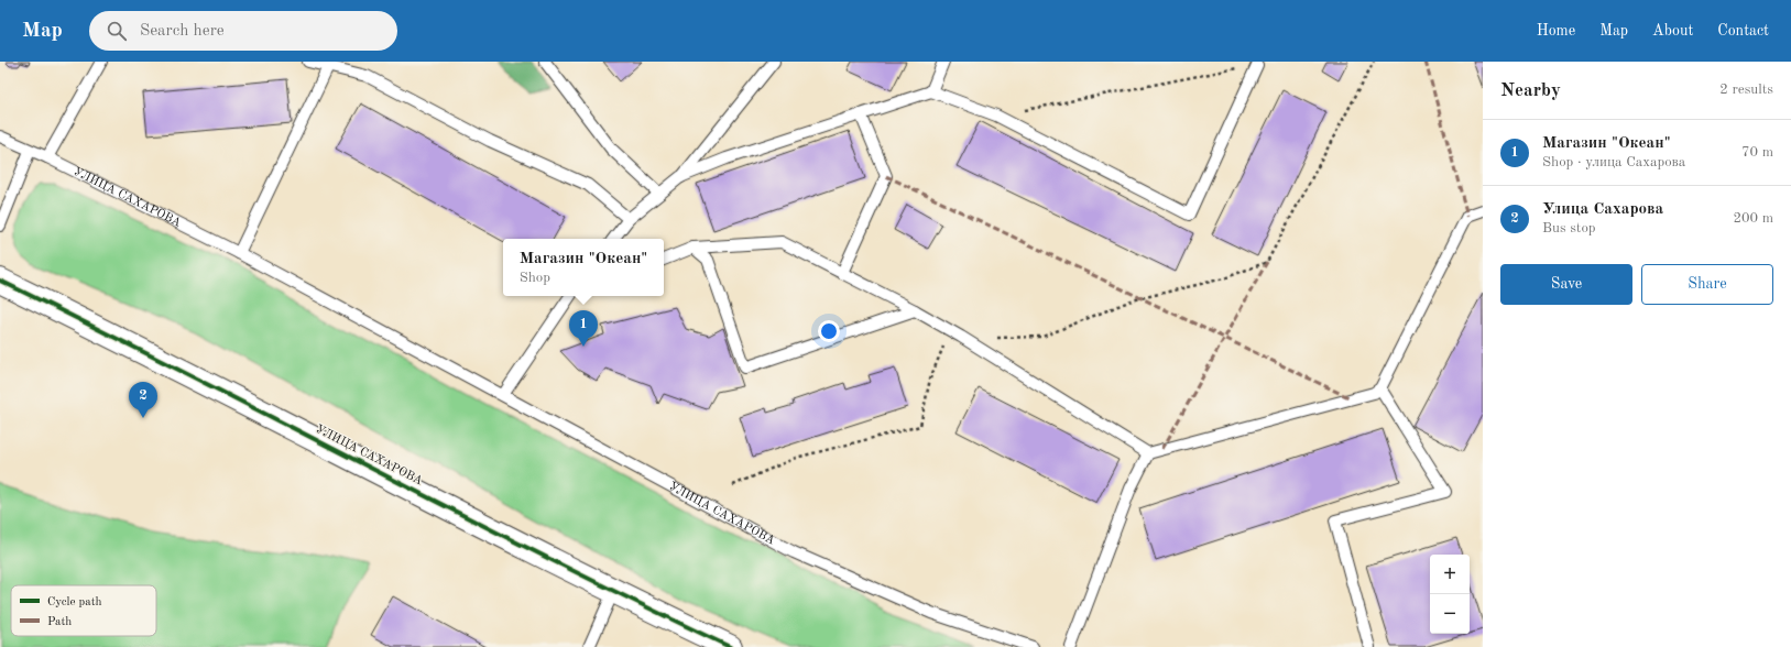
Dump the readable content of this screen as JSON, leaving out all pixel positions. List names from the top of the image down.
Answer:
{
  "streets": {
    "street": ["УЛИЦА САХАРОВА"]
  },
  "legend": ["Cycle path", "Path"],
  "page": {
    "header": "Map",
    "search": "Search here",
    "nav": [
      "Home",
      "Map",
      "About",
      "Contact"
    ],
    "heading": ["Nearby", "2 results"],
    "list": [
      {
        "mark": "1",
        "name": "Магазин \"Океан\"",
        "note": "Shop · улица Сахарова",
        "value": "70 m"
      },
      {
        "mark": "2",
        "name": "Улица Сахарова",
        "note": "Bus stop",
        "value": "200 m"
      }
    ],
    "popup": ["Магазин \"Океан\"", "Shop"],
    "buttons": ["Save", "Share"],
    "pins": ["1", "2"],
    "map_buttons": ["+", "−"]
  }
}
